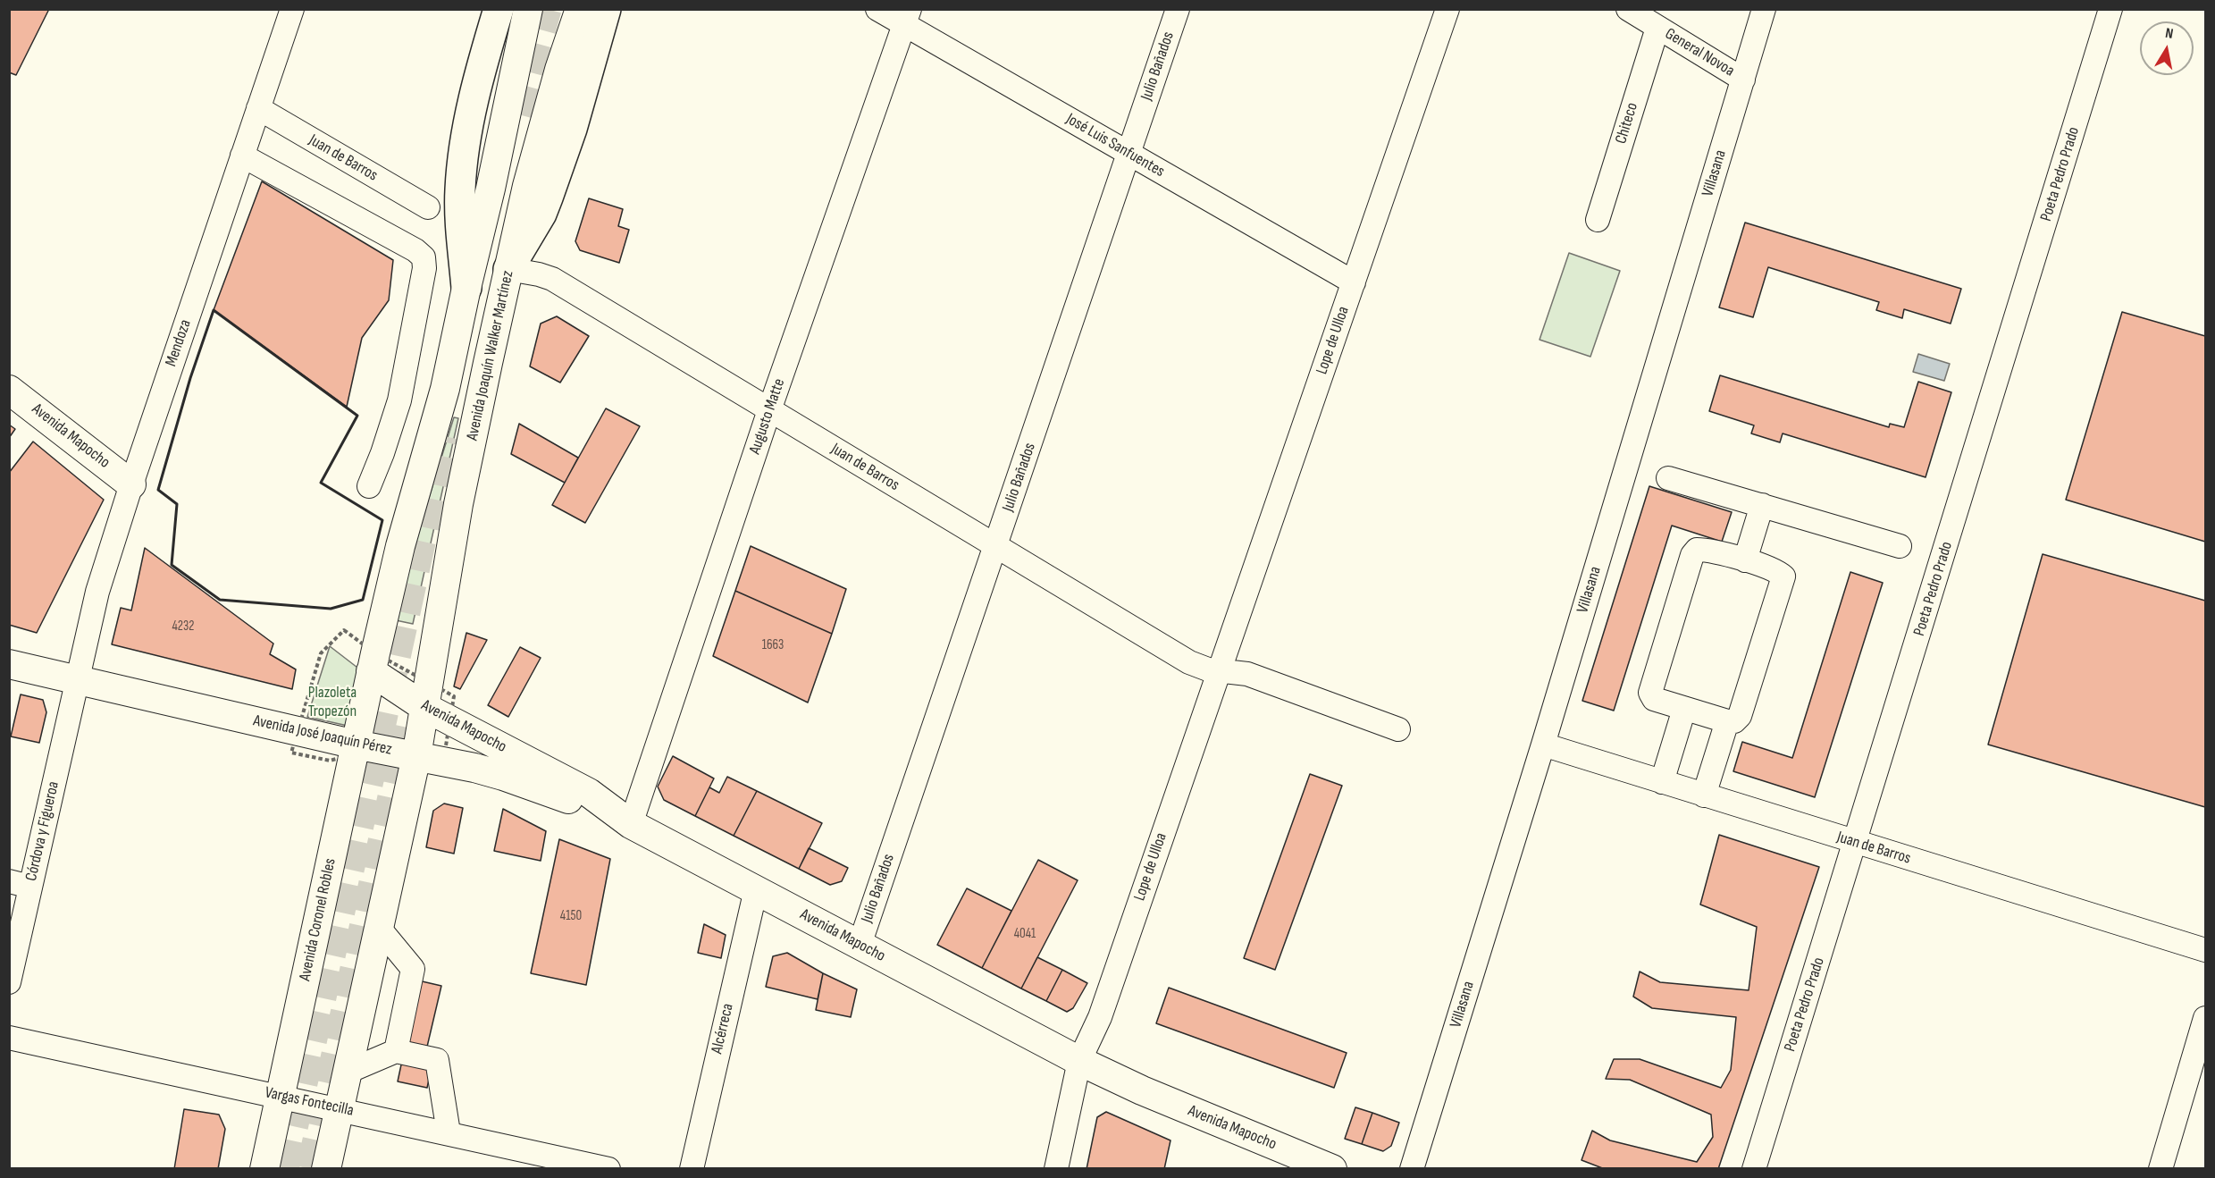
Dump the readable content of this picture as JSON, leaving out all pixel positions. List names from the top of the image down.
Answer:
{
  "streets": {
    "main road": [
      "Avenida Joaquín Walker Martínez",
      "Avenida Mapocho",
      "Avenida José Joaquín Pérez",
      "Avenida Coronel Robles"
    ],
    "street": [
      "General Novoa",
      "Julio Bañados",
      "Chiteco",
      "José Luis Sanfuentes",
      "Juan de Barros",
      "Villasana",
      "Poeta Pedro Prado",
      "Lope de Ulloa",
      "Mendoza",
      "Augusto Matte",
      "Córdova y Figueroa",
      "Alcérreca",
      "Vargas Fontecilla"
    ]
  },
  "crossings": [
    ["General Novoa", "Chiteco"],
    ["General Novoa", "Villasana"],
    ["Julio Bañados", "José Luis Sanfuentes"],
    ["Julio Bañados", "Juan de Barros"],
    ["Julio Bañados", "Avenida Mapocho"],
    ["José Luis Sanfuentes", "Lope de Ulloa"],
    ["José Luis Sanfuentes", "Augusto Matte"],
    ["Juan de Barros", "Villasana"],
    ["Juan de Barros", "Poeta Pedro Prado"],
    ["Juan de Barros", "Lope de Ulloa"],
    ["Juan de Barros", "Mendoza"],
    ["Juan de Barros", "Avenida Joaquín Walker Martínez"],
    ["Juan de Barros", "Augusto Matte"],
    ["Lope de Ulloa", "Avenida Mapocho"],
    ["Mendoza", "Avenida Mapocho"],
    ["Mendoza", "Avenida José Joaquín Pérez"],
    ["Mendoza", "Córdova y Figueroa"],
    ["Avenida Joaquín Walker Martínez", "Avenida Mapocho"],
    ["Augusto Matte", "Avenida Mapocho"],
    ["Augusto Matte", "Avenida José Joaquín Pérez"],
    ["Avenida Mapocho", "Avenida José Joaquín Pérez"],
    ["Avenida Mapocho", "Avenida Coronel Robles"],
    ["Avenida Mapocho", "Alcérreca"],
    ["Avenida José Joaquín Pérez", "Córdova y Figueroa"],
    ["Avenida José Joaquín Pérez", "Avenida Coronel Robles"],
    ["Avenida Coronel Robles", "Vargas Fontecilla"]
  ],
  "parks": ["Plazoleta Tropezón"],
  "house_numbers": [
    "4232",
    "1663",
    "4150",
    "4041"
  ],
  "north": "top"
}
